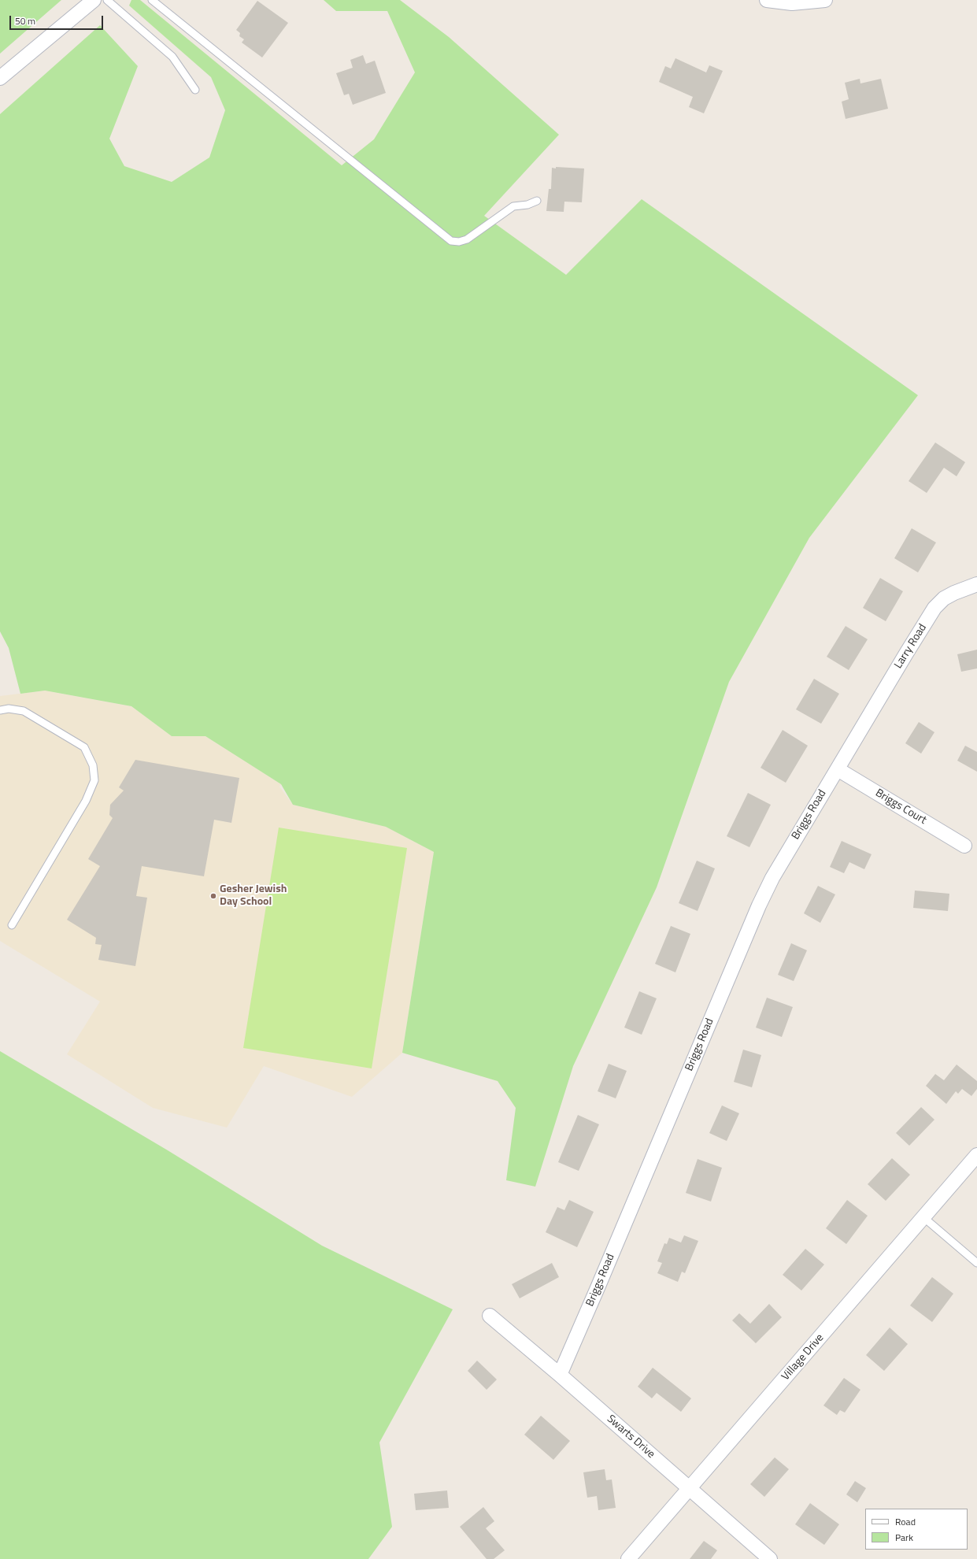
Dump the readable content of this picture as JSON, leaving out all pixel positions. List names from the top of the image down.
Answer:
{
  "streets": {
    "street": [
      "Larry Road",
      "Briggs Court",
      "Briggs Road",
      "Village Drive",
      "Swarts Drive"
    ]
  },
  "crossings": [
    ["Larry Road", "Briggs Road"],
    ["Briggs Court", "Briggs Road"],
    ["Briggs Road", "Swarts Drive"],
    ["Village Drive", "Swarts Drive"]
  ],
  "places": ["Gesher Jewish Day School"],
  "legend": ["Road", "Park"],
  "scale_bar": "50 m"
}
